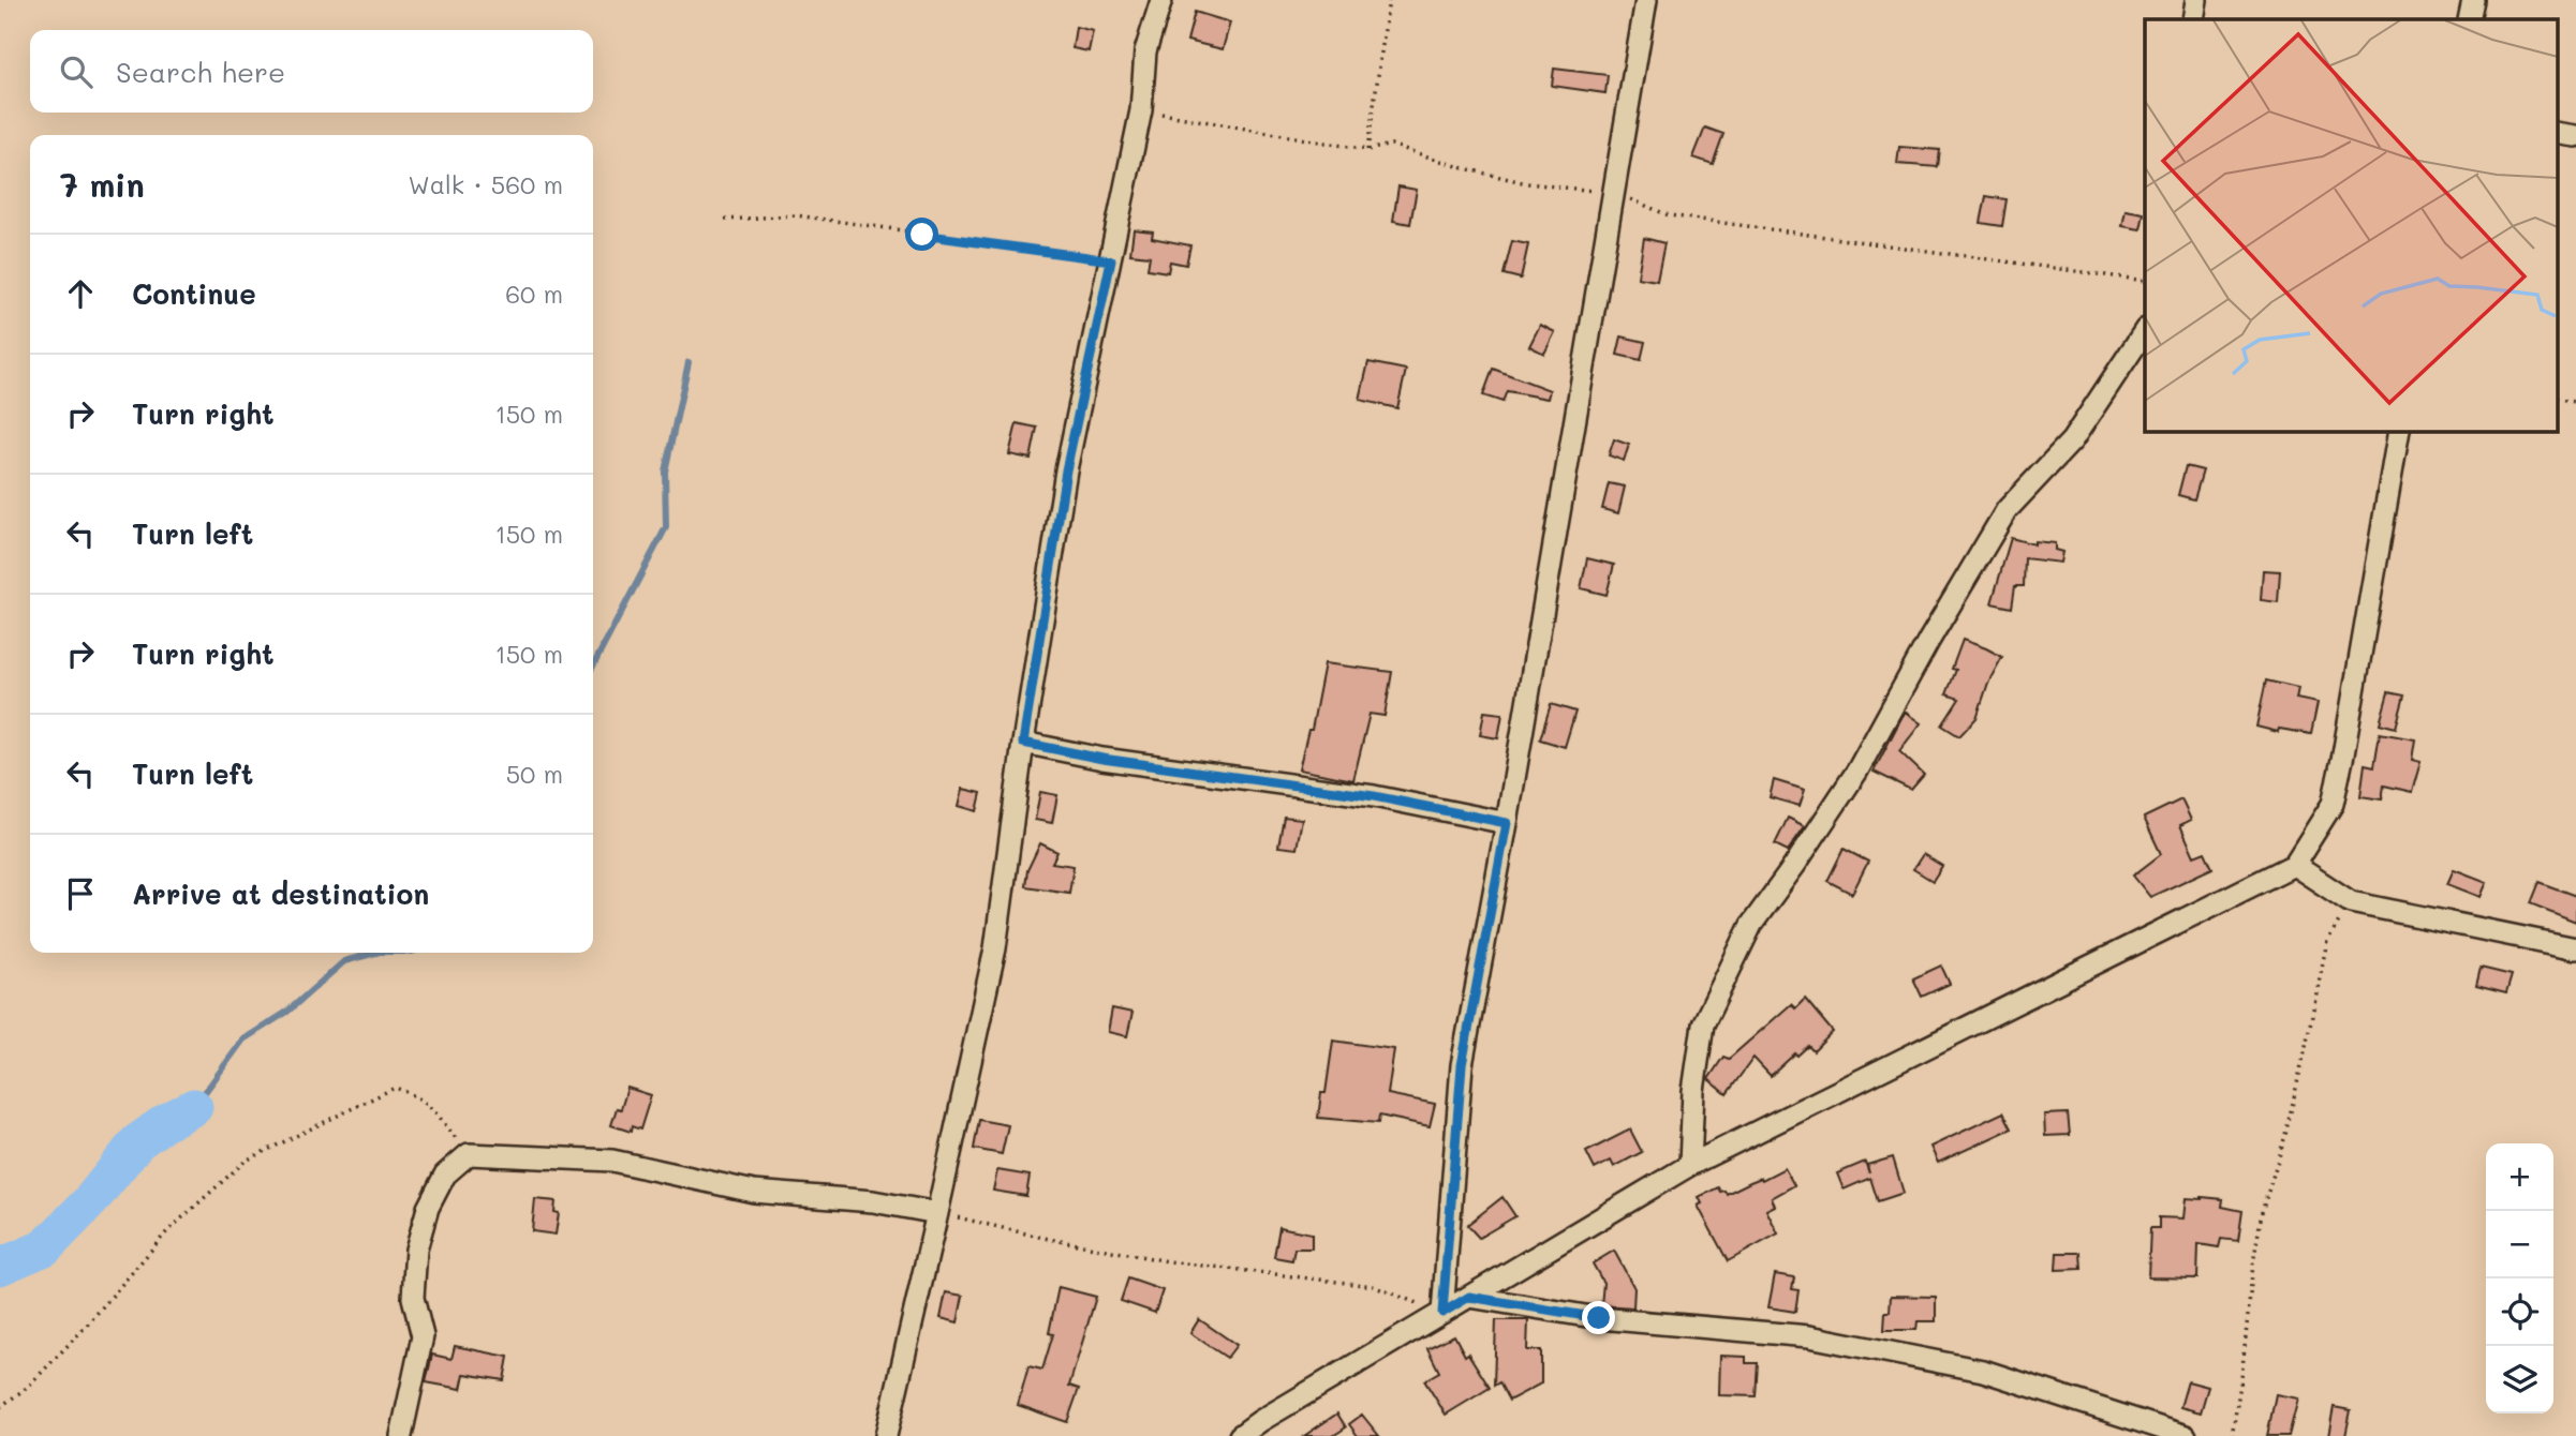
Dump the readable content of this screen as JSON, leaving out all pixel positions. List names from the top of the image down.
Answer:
{
  "page": {
    "search": "Search here",
    "heading": ["7 min", "Walk · 560 m"],
    "list": [
      ["Continue", "60 m"],
      ["Turn right", "150 m"],
      ["Turn left", "150 m"],
      ["Turn right", "150 m"],
      ["Turn left", "50 m"],
      "Arrive at destination"
    ],
    "map_buttons": ["+", "−"]
  }
}
